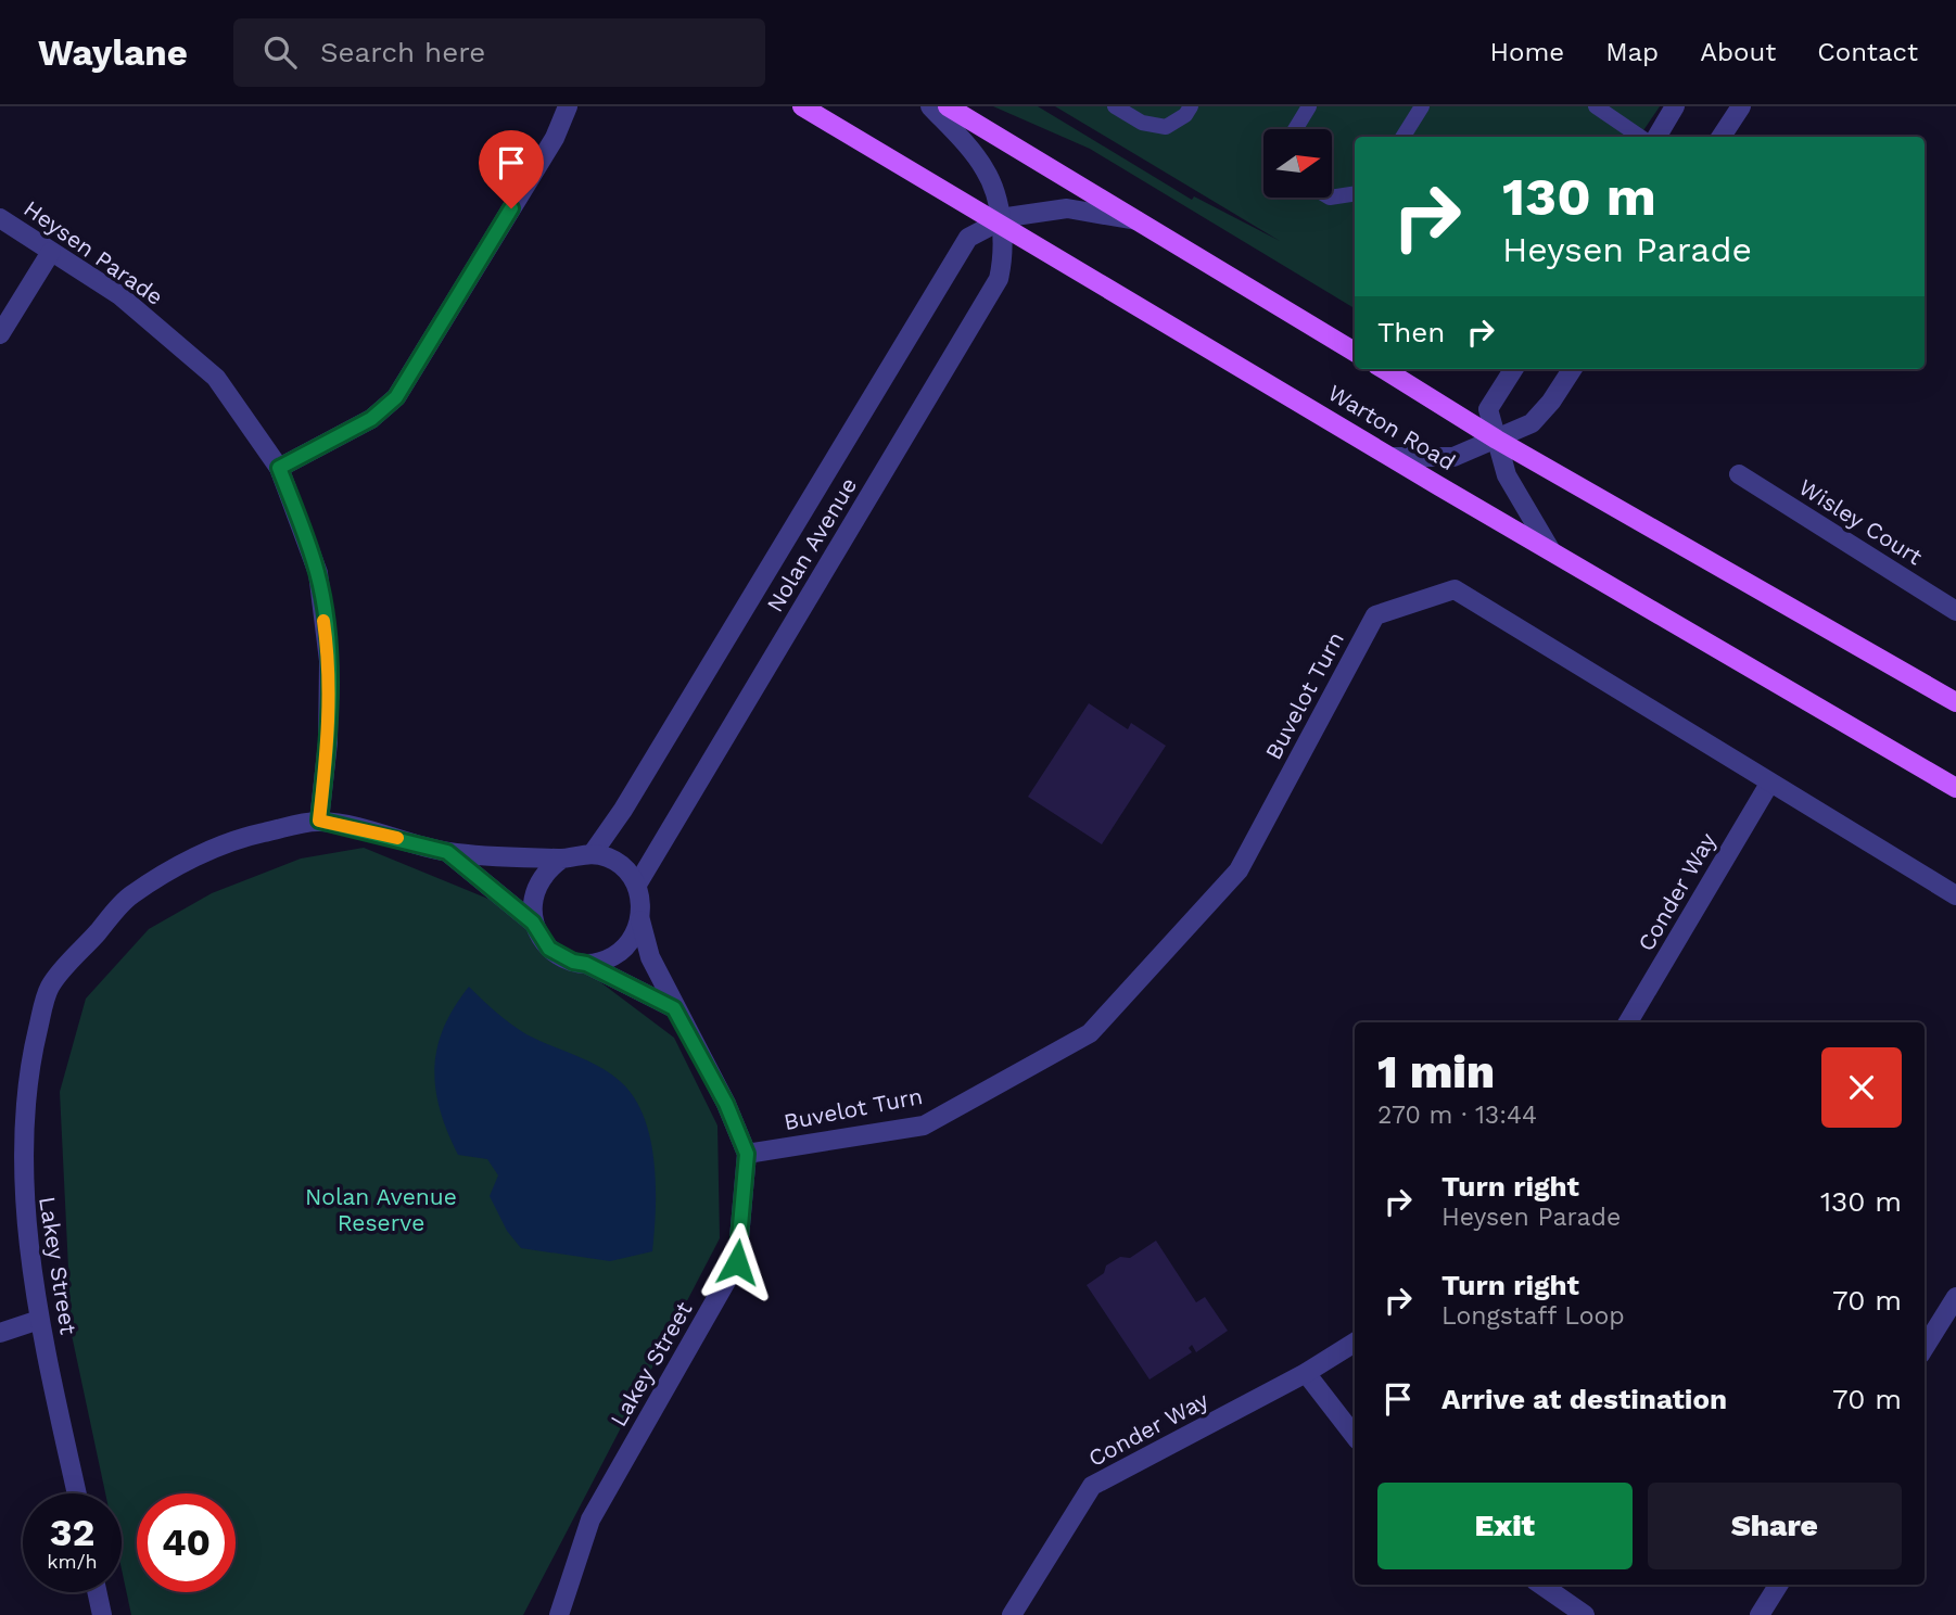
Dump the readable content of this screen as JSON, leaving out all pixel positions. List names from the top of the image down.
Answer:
{
  "streets": {
    "main road": ["Warton Road"],
    "street": [
      "Heysen Parade",
      "Wisley Court",
      "Nolan Avenue",
      "Buvelot Turn",
      "Conder Way",
      "Lakey Street"
    ]
  },
  "crossings": [
    ["Heysen Parade", "Lakey Street"],
    ["Warton Road", "Nolan Avenue"],
    ["Nolan Avenue", "Lakey Street"],
    ["Buvelot Turn", "Conder Way"],
    ["Buvelot Turn", "Lakey Street"]
  ],
  "parks": ["Nolan Avenue Reserve"],
  "north": "right",
  "page": {
    "header": "Waylane",
    "search": "Search here",
    "nav": [
      "Home",
      "Map",
      "About",
      "Contact"
    ],
    "turn": ["130 m", "Heysen Parade"],
    "then": "Then",
    "heading": ["1 min", "270 m · 13:44"],
    "list": [
      {
        "name": "Turn right",
        "note": "Heysen Parade",
        "value": "130 m"
      },
      {
        "name": "Turn right",
        "note": "Longstaff Loop",
        "value": "70 m"
      },
      {
        "name": "Arrive at destination",
        "value": "70 m"
      }
    ],
    "buttons": ["Exit", "Share"],
    "speed": "32 km/h",
    "limit": "40"
  }
}
